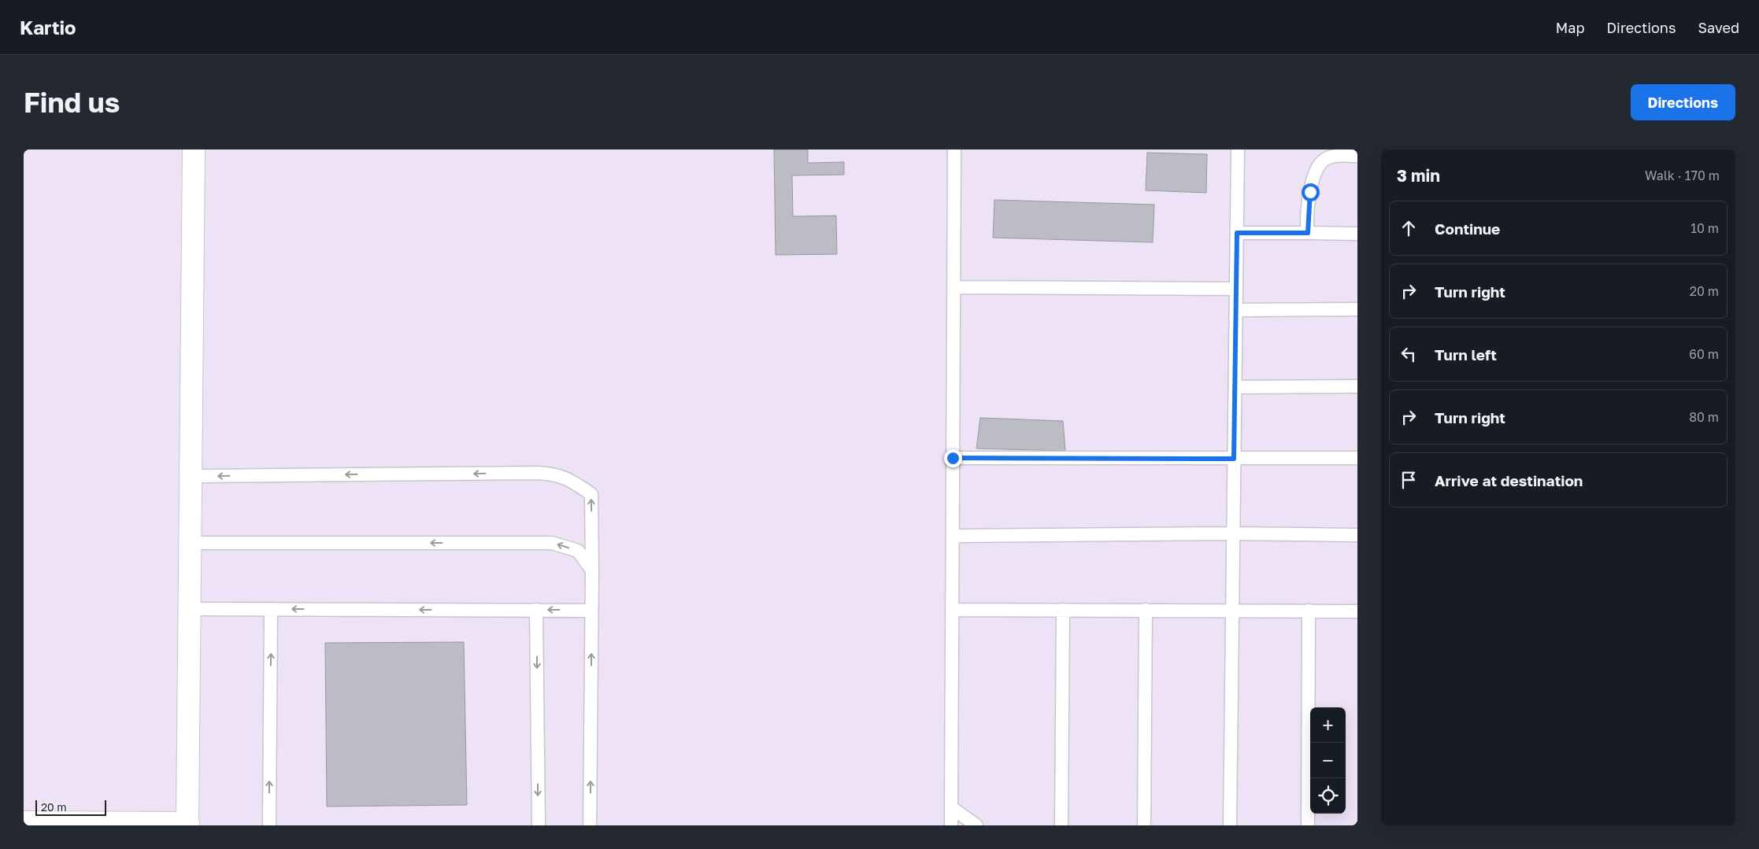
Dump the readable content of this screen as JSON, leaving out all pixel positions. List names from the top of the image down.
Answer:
{
  "scale_bar": "20 m",
  "page": {
    "header": "Kartio",
    "nav": ["Map", "Directions", "Saved"],
    "buttons": "Directions",
    "title": "Find us",
    "heading": ["3 min", "Walk · 170 m"],
    "list": [
      ["Continue", "10 m"],
      ["Turn right", "20 m"],
      ["Turn left", "60 m"],
      ["Turn right", "80 m"],
      "Arrive at destination"
    ],
    "map_buttons": ["+", "−"],
    "scale": "20 m"
  }
}
